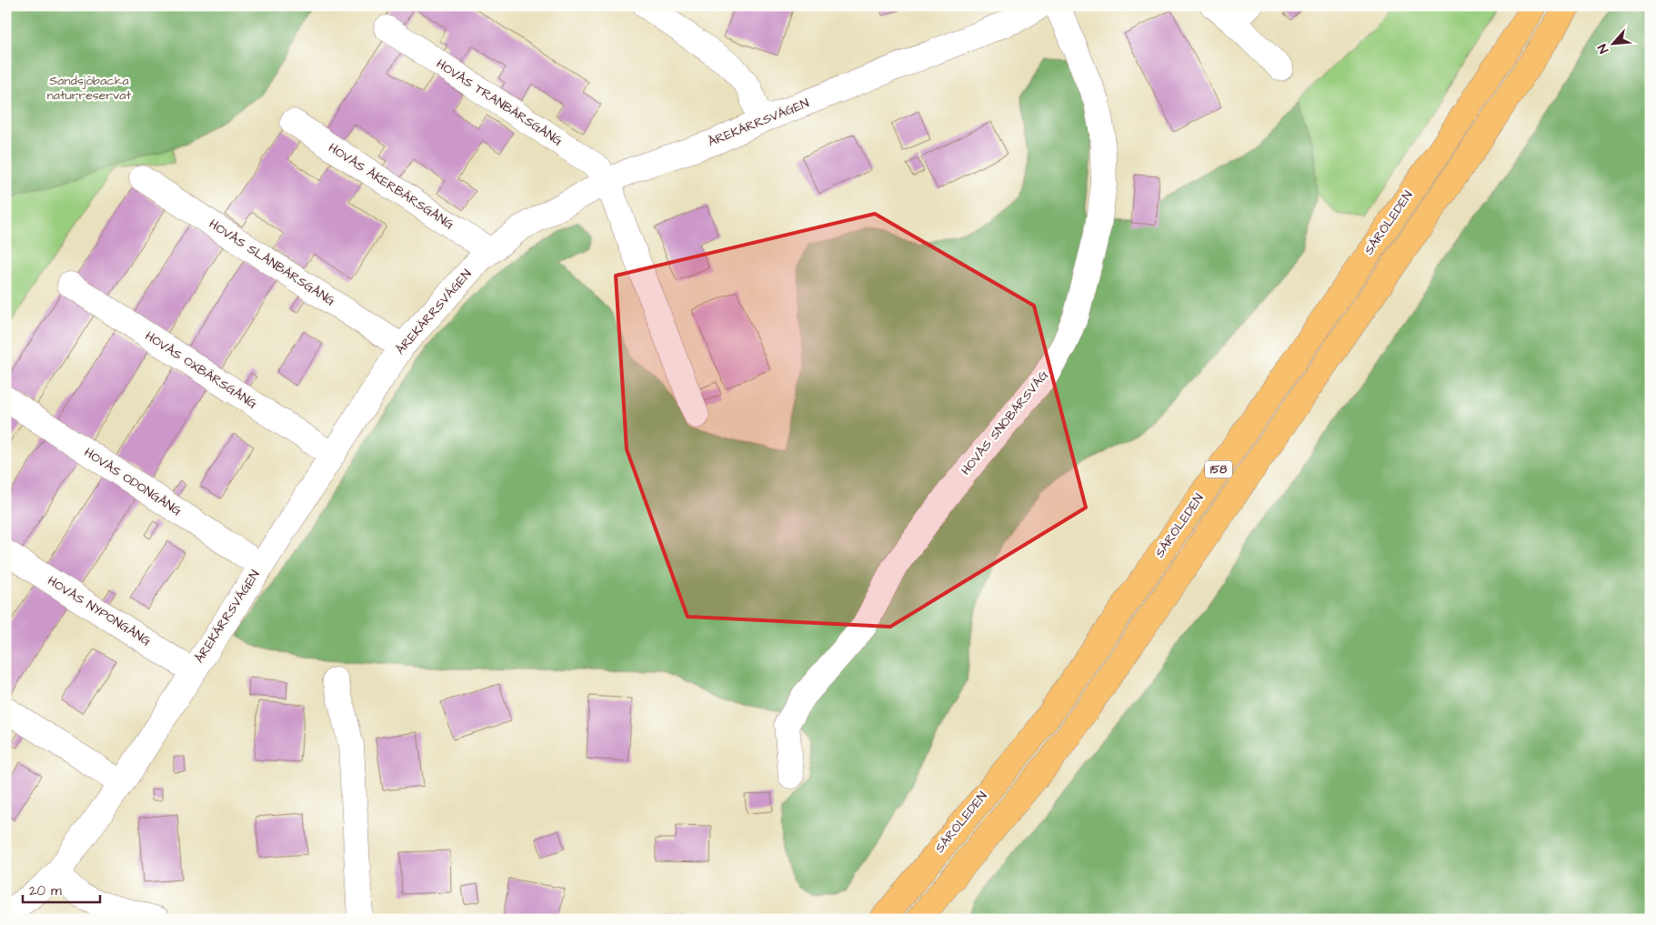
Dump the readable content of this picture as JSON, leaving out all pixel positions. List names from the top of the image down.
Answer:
{
  "streets": {
    "main road": ["SÄRÖLEDEN", "158"],
    "street": [
      "HOVÅS TRANBÄRSGÅNG",
      "ÅREKÄRRSVÄGEN",
      "HOVÅS ÅKERBÄRSGÅNG",
      "HOVÅS SLÅNBÄRSGÅNG",
      "HOVÅS OXBÄRSGÅNG",
      "HOVÅS SNÖBÄRSVÄG",
      "HOVÅS ODONGÅNG",
      "HOVÅS NYPONGÅNG"
    ]
  },
  "crossings": [
    ["HOVÅS TRANBÄRSGÅNG", "ÅREKÄRRSVÄGEN"],
    ["ÅREKÄRRSVÄGEN", "HOVÅS ÅKERBÄRSGÅNG"],
    ["ÅREKÄRRSVÄGEN", "HOVÅS SLÅNBÄRSGÅNG"],
    ["ÅREKÄRRSVÄGEN", "HOVÅS OXBÄRSGÅNG"],
    ["ÅREKÄRRSVÄGEN", "HOVÅS ODONGÅNG"],
    ["ÅREKÄRRSVÄGEN", "HOVÅS NYPONGÅNG"]
  ],
  "parks": ["Sandsjöbacka naturreservat"],
  "scale_bar": "20 m",
  "north": "bottom left"
}
